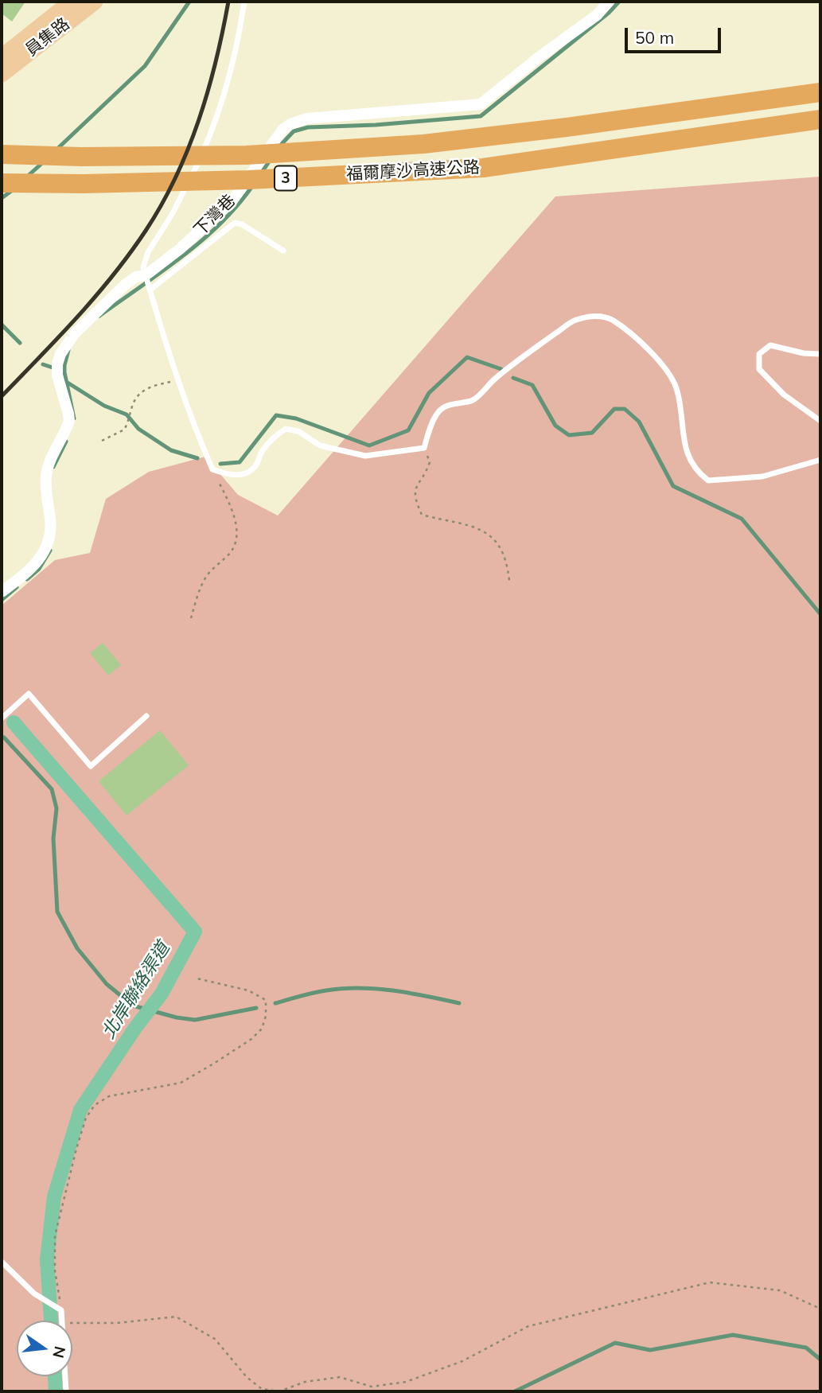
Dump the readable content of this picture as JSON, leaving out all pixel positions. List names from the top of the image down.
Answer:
{
  "streets": {
    "highway": ["福爾摩沙高速公路", "3"],
    "main road": ["員集路"],
    "street": ["下灣巷"]
  },
  "water": ["北岸聯絡渠道"],
  "scale_bar": "50 m",
  "north": "right"
}
